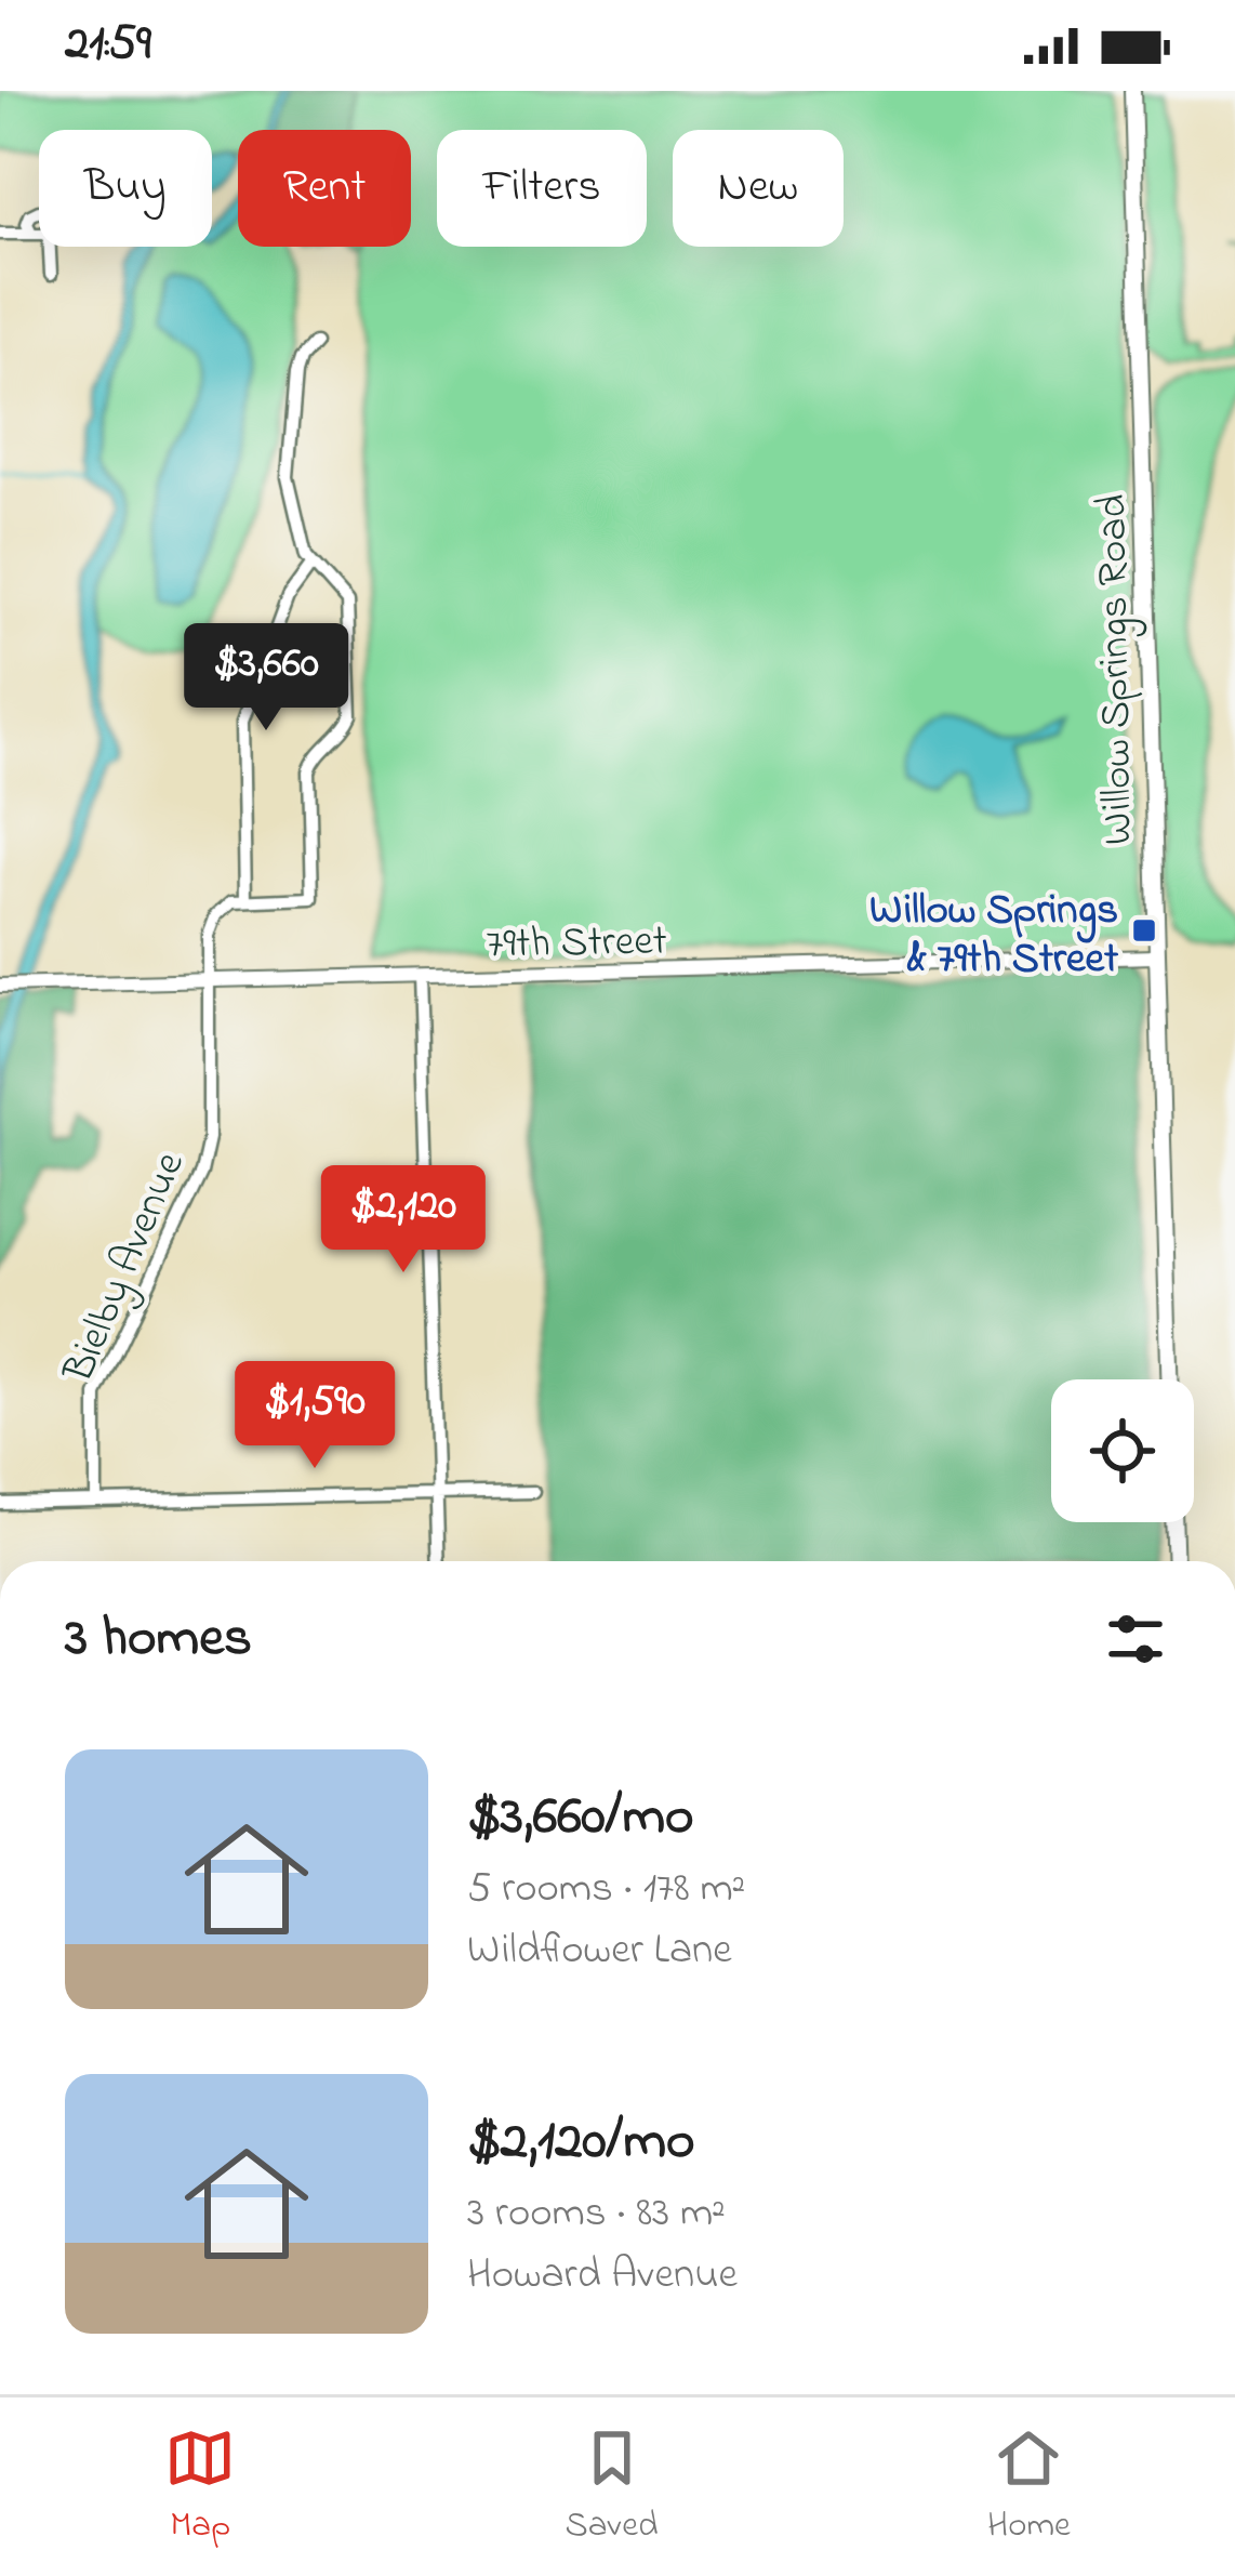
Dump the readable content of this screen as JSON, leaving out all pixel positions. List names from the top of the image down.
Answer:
{
  "streets": {
    "main road": ["Willow Springs Road"],
    "street": ["79th Street", "Bielby Avenue"]
  },
  "crossings": [
    ["Willow Springs Road", "79th Street"],
    ["79th Street", "Bielby Avenue"]
  ],
  "places": {
    "transit": ["Willow Springs & 79th Street"]
  },
  "page": {
    "status": "21:59",
    "chip": [
      "Buy",
      "Rent",
      "Filters",
      "New"
    ],
    "price": ["$3,660", "$2,120", "$1,590"],
    "heading": "3 homes",
    "list": [
      {
        "name": "$3,660/mo",
        "note": "5 rooms · 178 m² · Wildflower Lane"
      },
      {
        "name": "$2,120/mo",
        "note": "3 rooms · 83 m² · Howard Avenue"
      }
    ],
    "tabs": ["Map", "Saved", "Home"]
  }
}
